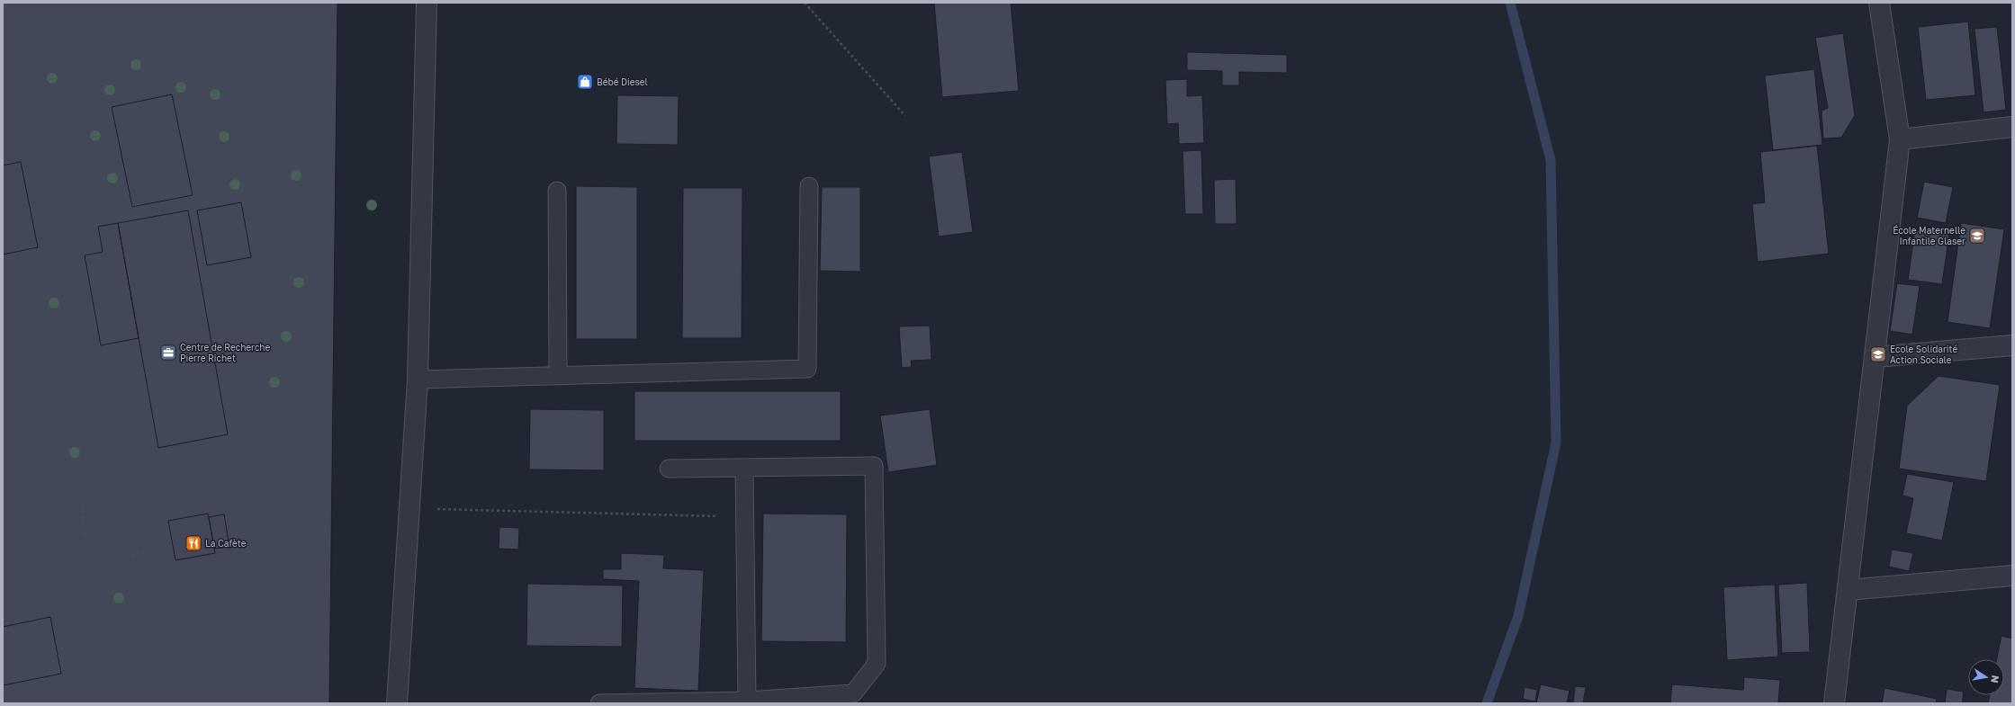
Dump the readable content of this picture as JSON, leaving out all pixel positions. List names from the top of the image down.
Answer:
{
  "places": {
    "shop": ["Bébé Diesel"],
    "school or university": ["École Maternelle Infantile Glaser", "Ecole Solidarité Action Sociale"],
    "office": ["Centre de Recherche Pierre Richet"],
    "restaurant": ["La Cafète"]
  },
  "north": "right"
}
